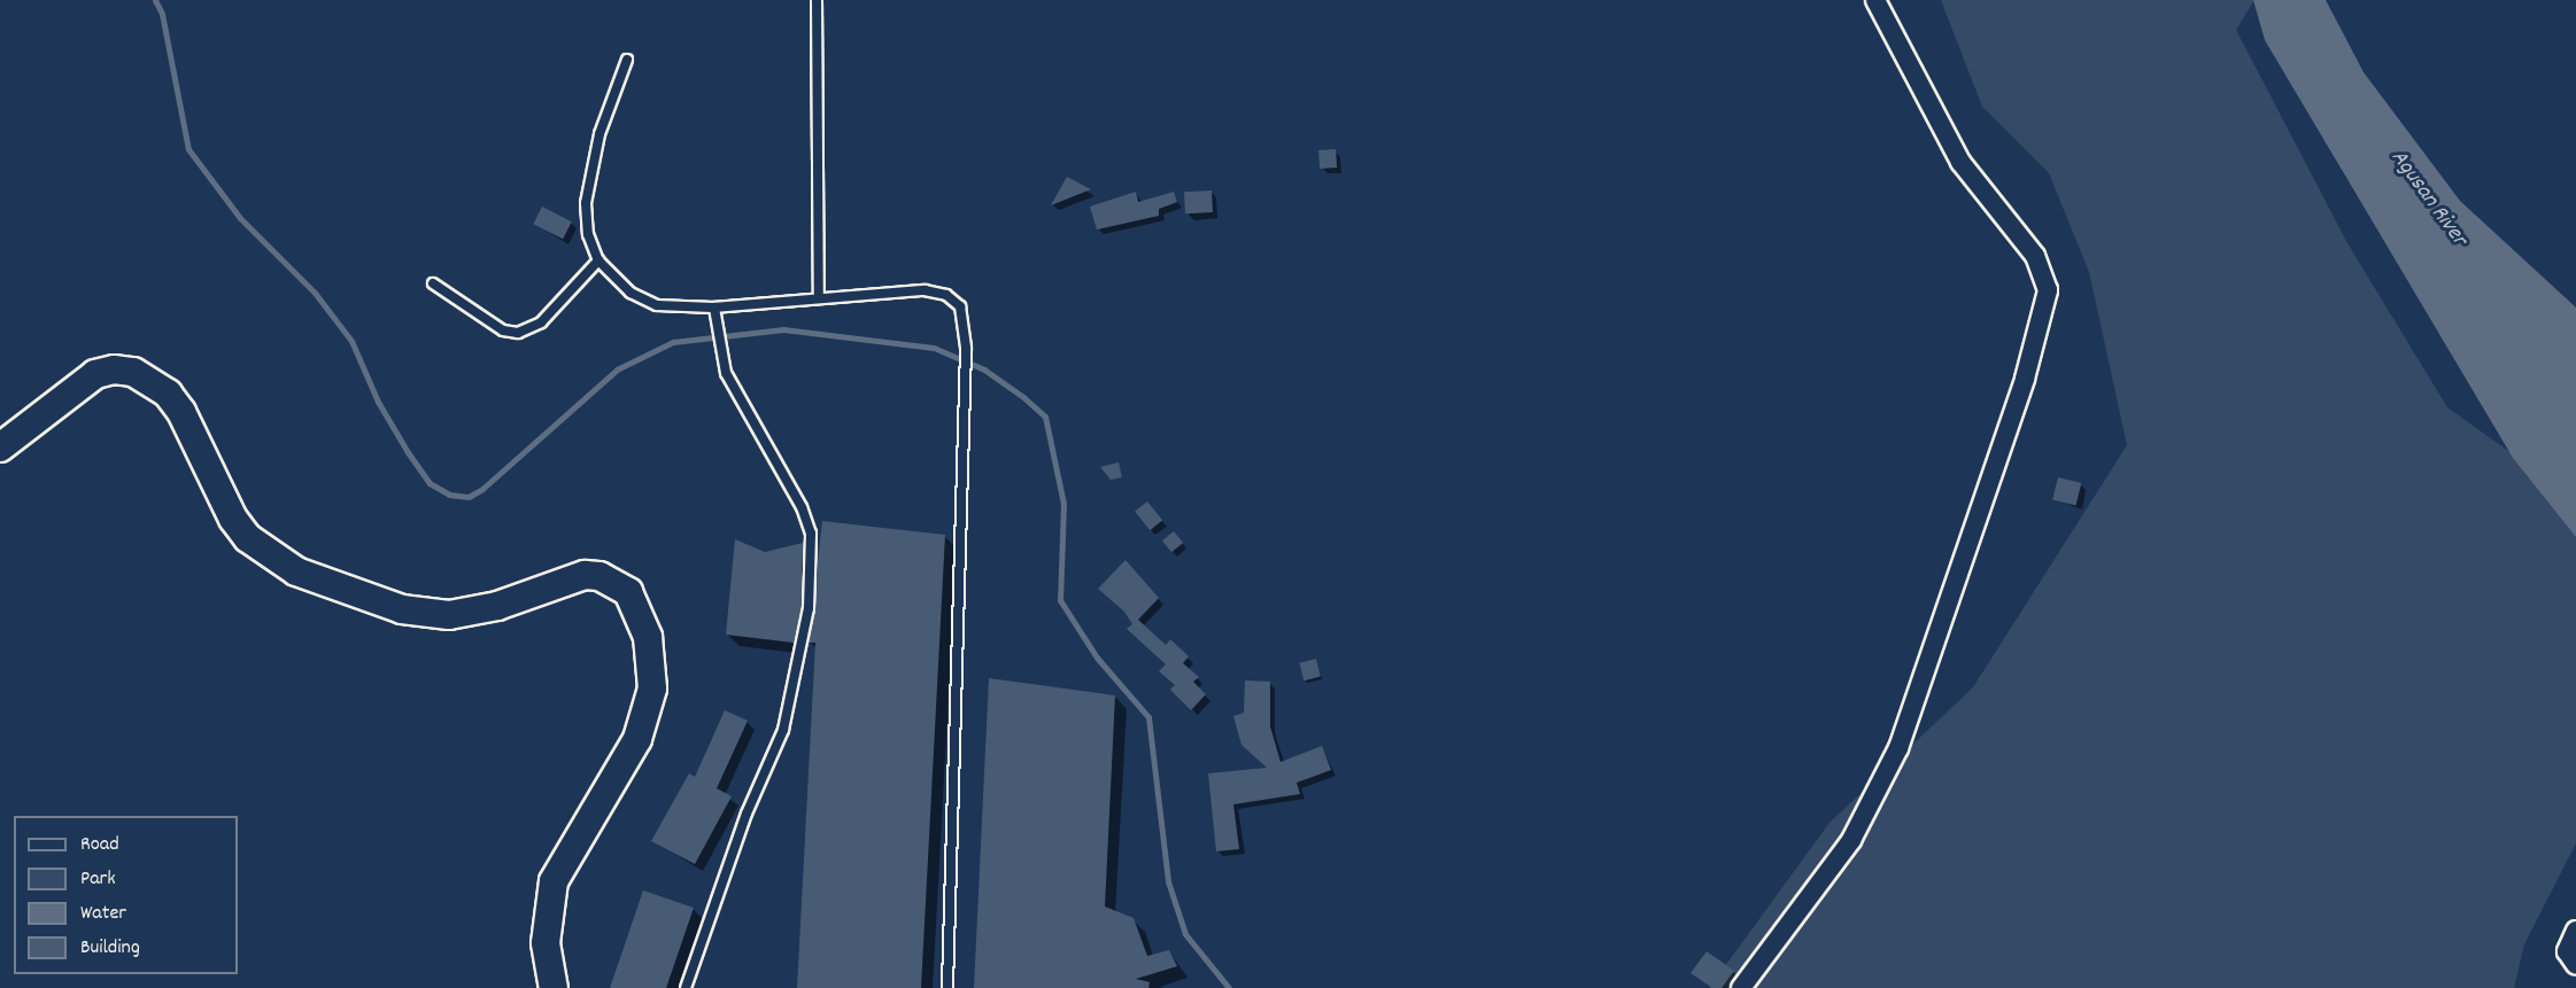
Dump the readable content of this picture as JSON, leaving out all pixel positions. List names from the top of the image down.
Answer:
{
  "water": ["Agusan River"],
  "legend": [
    "Road",
    "Park",
    "Water",
    "Building"
  ]
}
